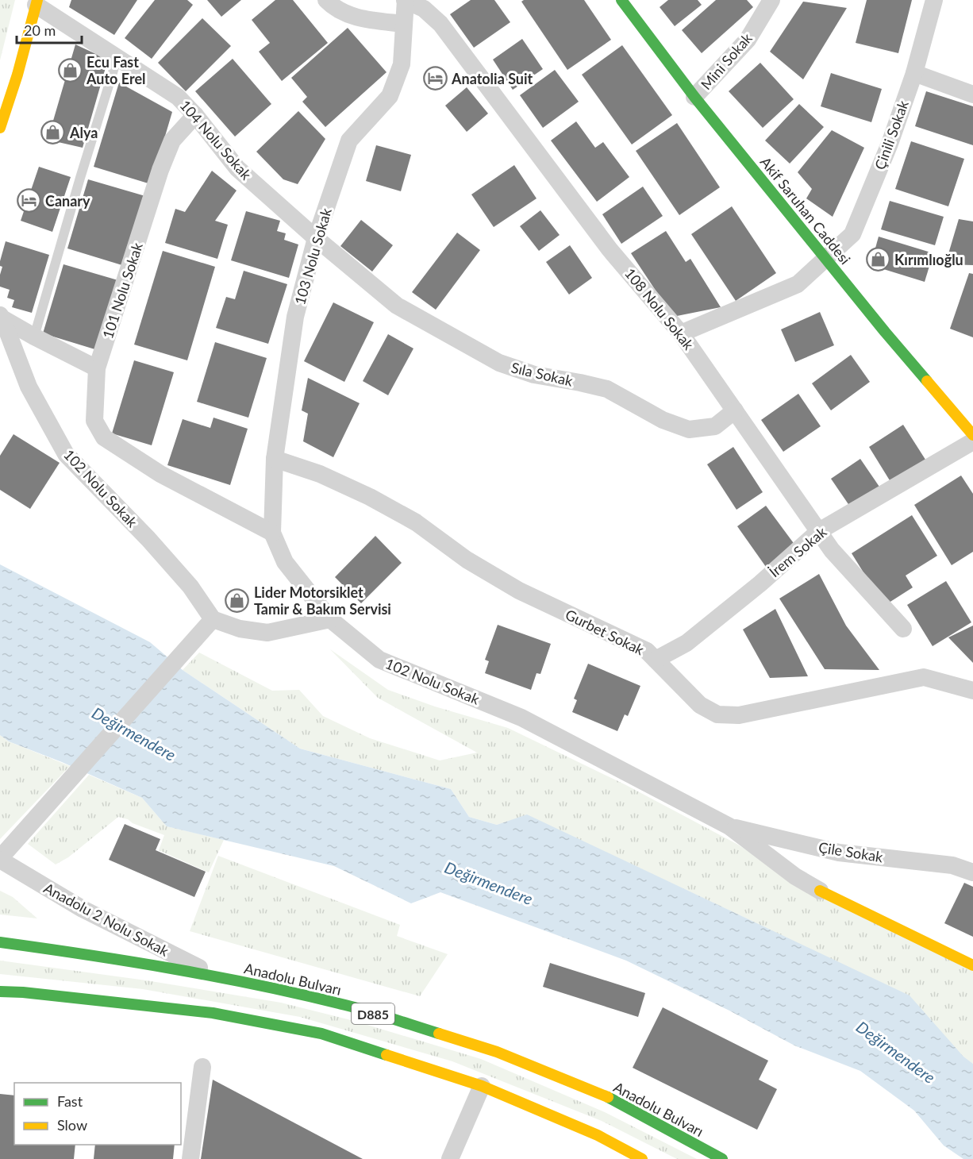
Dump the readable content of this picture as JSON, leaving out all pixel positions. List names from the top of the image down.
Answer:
{
  "streets": {
    "main road": ["Akif Saruhan Caddesi", "Anadolu Bulvarı", "D885"],
    "street": [
      "Mini Sokak",
      "Çinili Sokak",
      "104 Nolu Sokak",
      "103 Nolu Sokak",
      "101 Nolu Sokak",
      "108 Nolu Sokak",
      "Sıla Sokak",
      "102 Nolu Sokak",
      "İrem Sokak",
      "Gurbet Sokak",
      "Çile Sokak",
      "Anadolu 2 Nolu Sokak"
    ]
  },
  "crossings": [
    ["Mini Sokak", "Akif Saruhan Caddesi"],
    ["Çinili Sokak", "Akif Saruhan Caddesi"],
    ["Çinili Sokak", "108 Nolu Sokak"],
    ["104 Nolu Sokak", "103 Nolu Sokak"],
    ["104 Nolu Sokak", "101 Nolu Sokak"],
    ["104 Nolu Sokak", "Sıla Sokak"],
    ["103 Nolu Sokak", "108 Nolu Sokak"],
    ["103 Nolu Sokak", "Sıla Sokak"],
    ["103 Nolu Sokak", "102 Nolu Sokak"],
    ["103 Nolu Sokak", "Gurbet Sokak"],
    ["108 Nolu Sokak", "Sıla Sokak"],
    ["108 Nolu Sokak", "İrem Sokak"],
    ["102 Nolu Sokak", "Çile Sokak"],
    ["İrem Sokak", "Gurbet Sokak"],
    ["Anadolu 2 Nolu Sokak", "Anadolu Bulvarı"]
  ],
  "water": ["Değirmendere"],
  "places": {
    "shop": [
      "Ecu Fast Auto Erel",
      "Alya",
      "Kırımlıoğlu",
      "Lider Motorsiklet Tamir & Bakım Servisi"
    ],
    "hotel": ["Anatolia Suit", "Canary"]
  },
  "legend": ["Fast", "Slow"],
  "scale_bar": "20 m"
}
